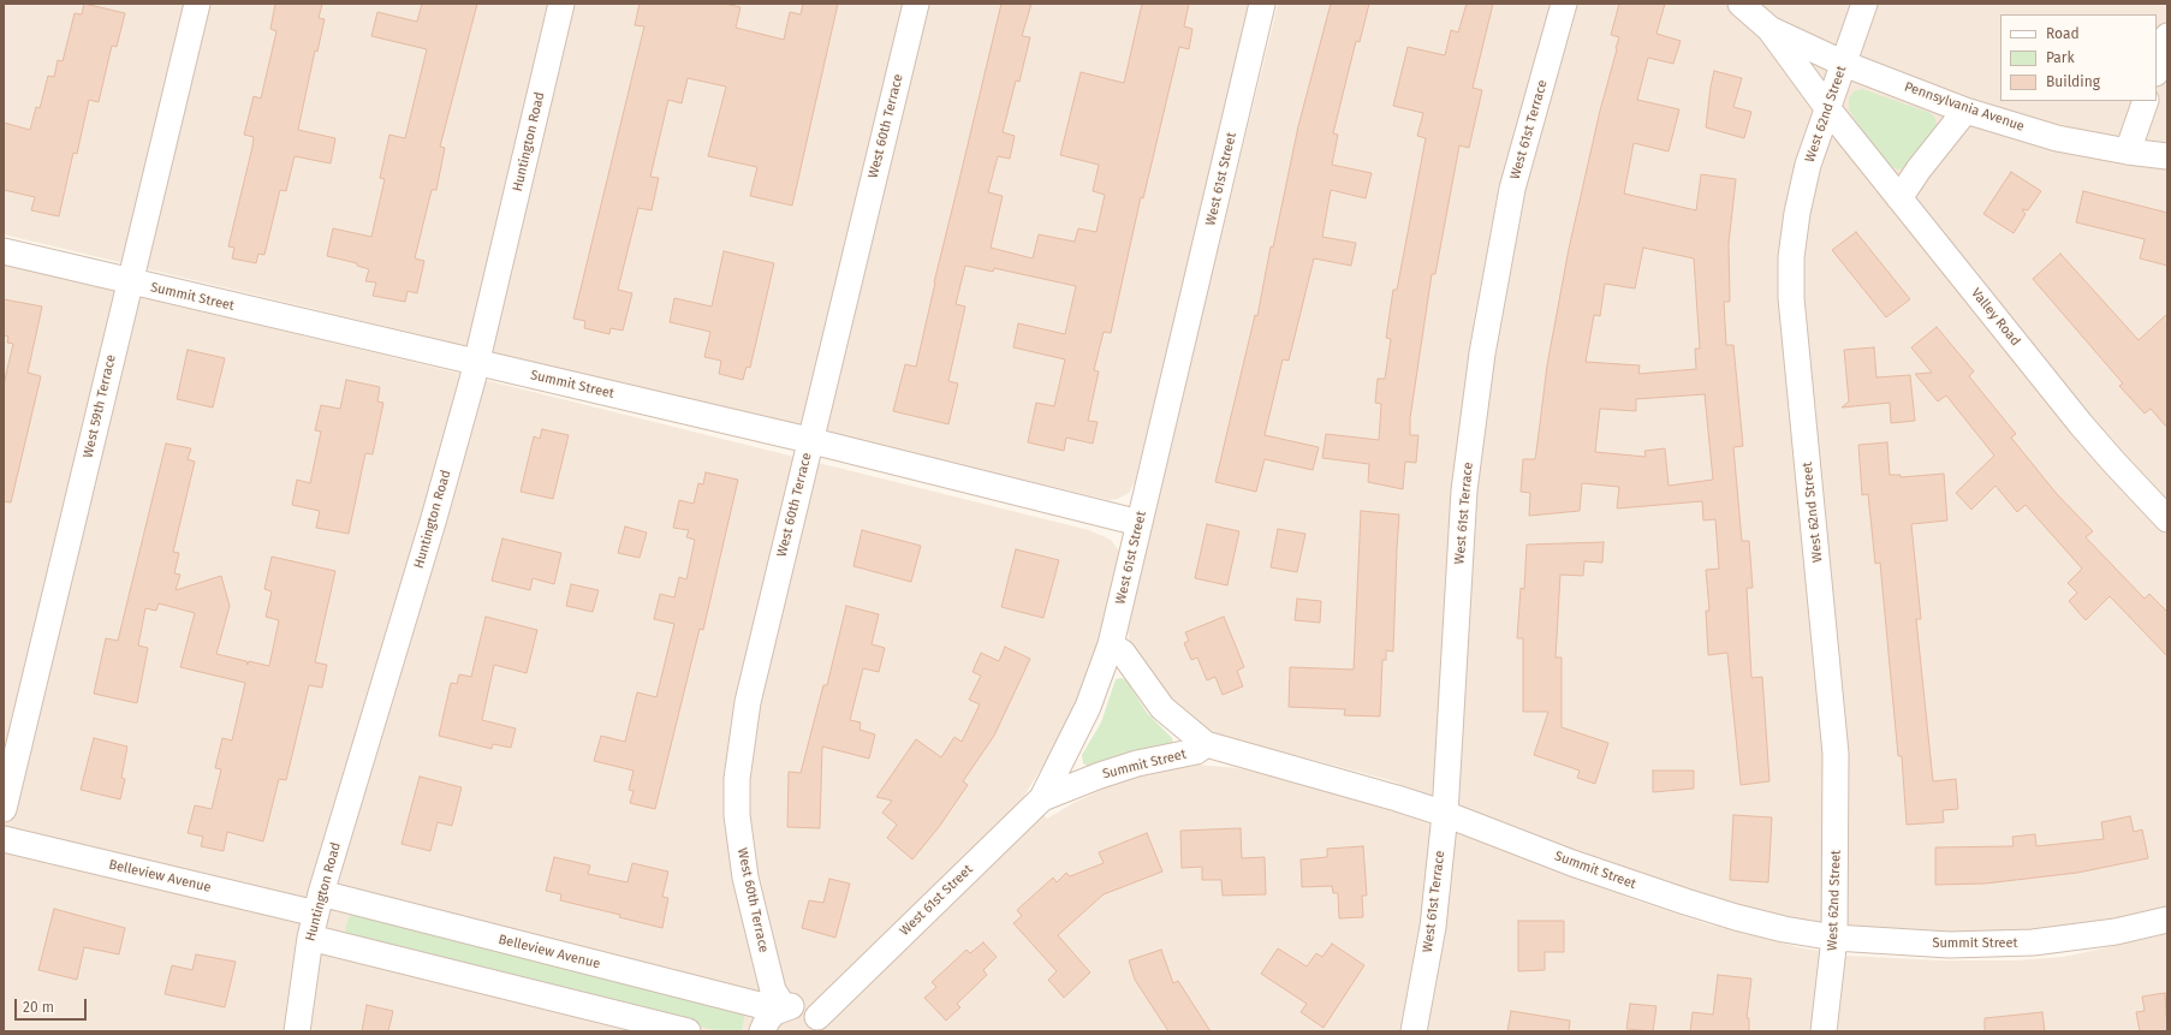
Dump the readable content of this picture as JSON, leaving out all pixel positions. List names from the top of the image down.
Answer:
{
  "streets": {
    "street": [
      "Pennsylvania Avenue",
      "West 62nd Street",
      "West 60th Terrace",
      "West 61st Terrace",
      "Huntington Road",
      "West 61st Street",
      "Summit Street",
      "Valley Road",
      "West 59th Terrace",
      "Belleview Avenue"
    ]
  },
  "crossings": [
    ["Pennsylvania Avenue", "West 62nd Street"],
    ["Pennsylvania Avenue", "Valley Road"],
    ["West 62nd Street", "Summit Street"],
    ["West 62nd Street", "Valley Road"],
    ["West 60th Terrace", "Summit Street"],
    ["West 60th Terrace", "Belleview Avenue"],
    ["West 61st Terrace", "Summit Street"],
    ["Huntington Road", "Summit Street"],
    ["Huntington Road", "Belleview Avenue"],
    ["West 61st Street", "Summit Street"],
    ["West 61st Street", "Belleview Avenue"],
    ["Summit Street", "West 59th Terrace"]
  ],
  "legend": ["Road", "Park", "Building"],
  "scale_bar": "20 m"
}
